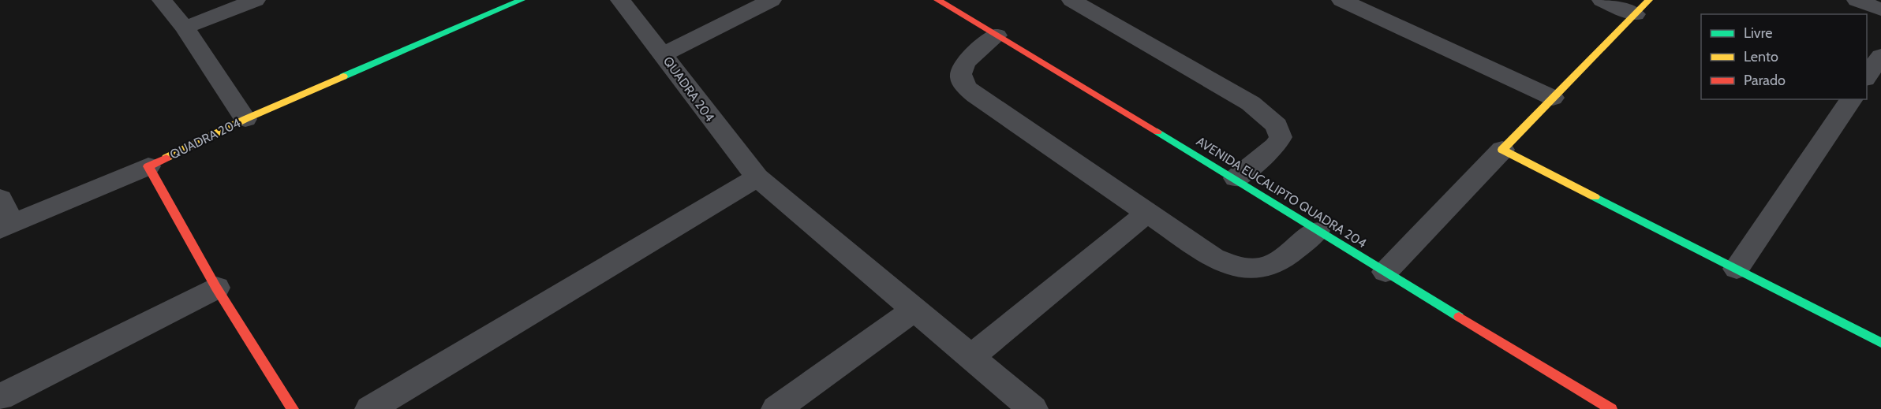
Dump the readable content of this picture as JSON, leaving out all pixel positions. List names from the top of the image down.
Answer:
{
  "streets": {
    "street": ["QUADRA 204", "AVENIDA EUCALIPTO QUADRA 204"]
  },
  "legend": ["Livre", "Lento", "Parado"]
}
